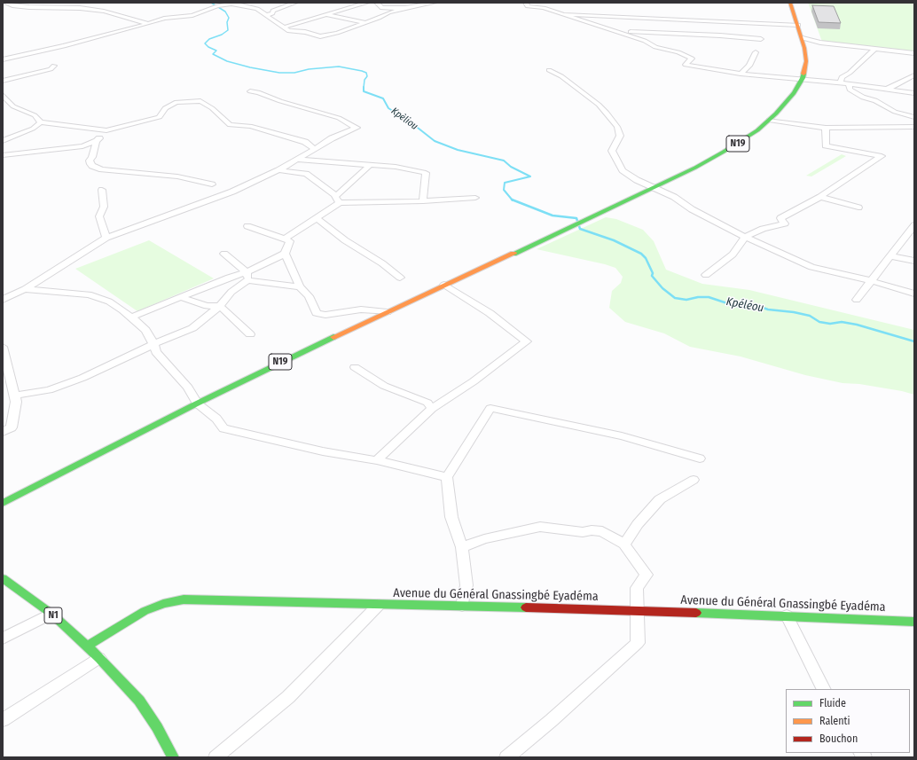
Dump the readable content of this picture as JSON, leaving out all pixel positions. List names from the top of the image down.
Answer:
{
  "streets": {
    "main road": ["N19", "Avenue du Général Gnassingbé Eyadéma", "N1"]
  },
  "crossings": [
    ["Avenue du Général Gnassingbé Eyadéma", "N1"]
  ],
  "water": ["Kpèliou", "Kpéléou"],
  "legend": ["Fluide", "Ralenti", "Bouchon"]
}
